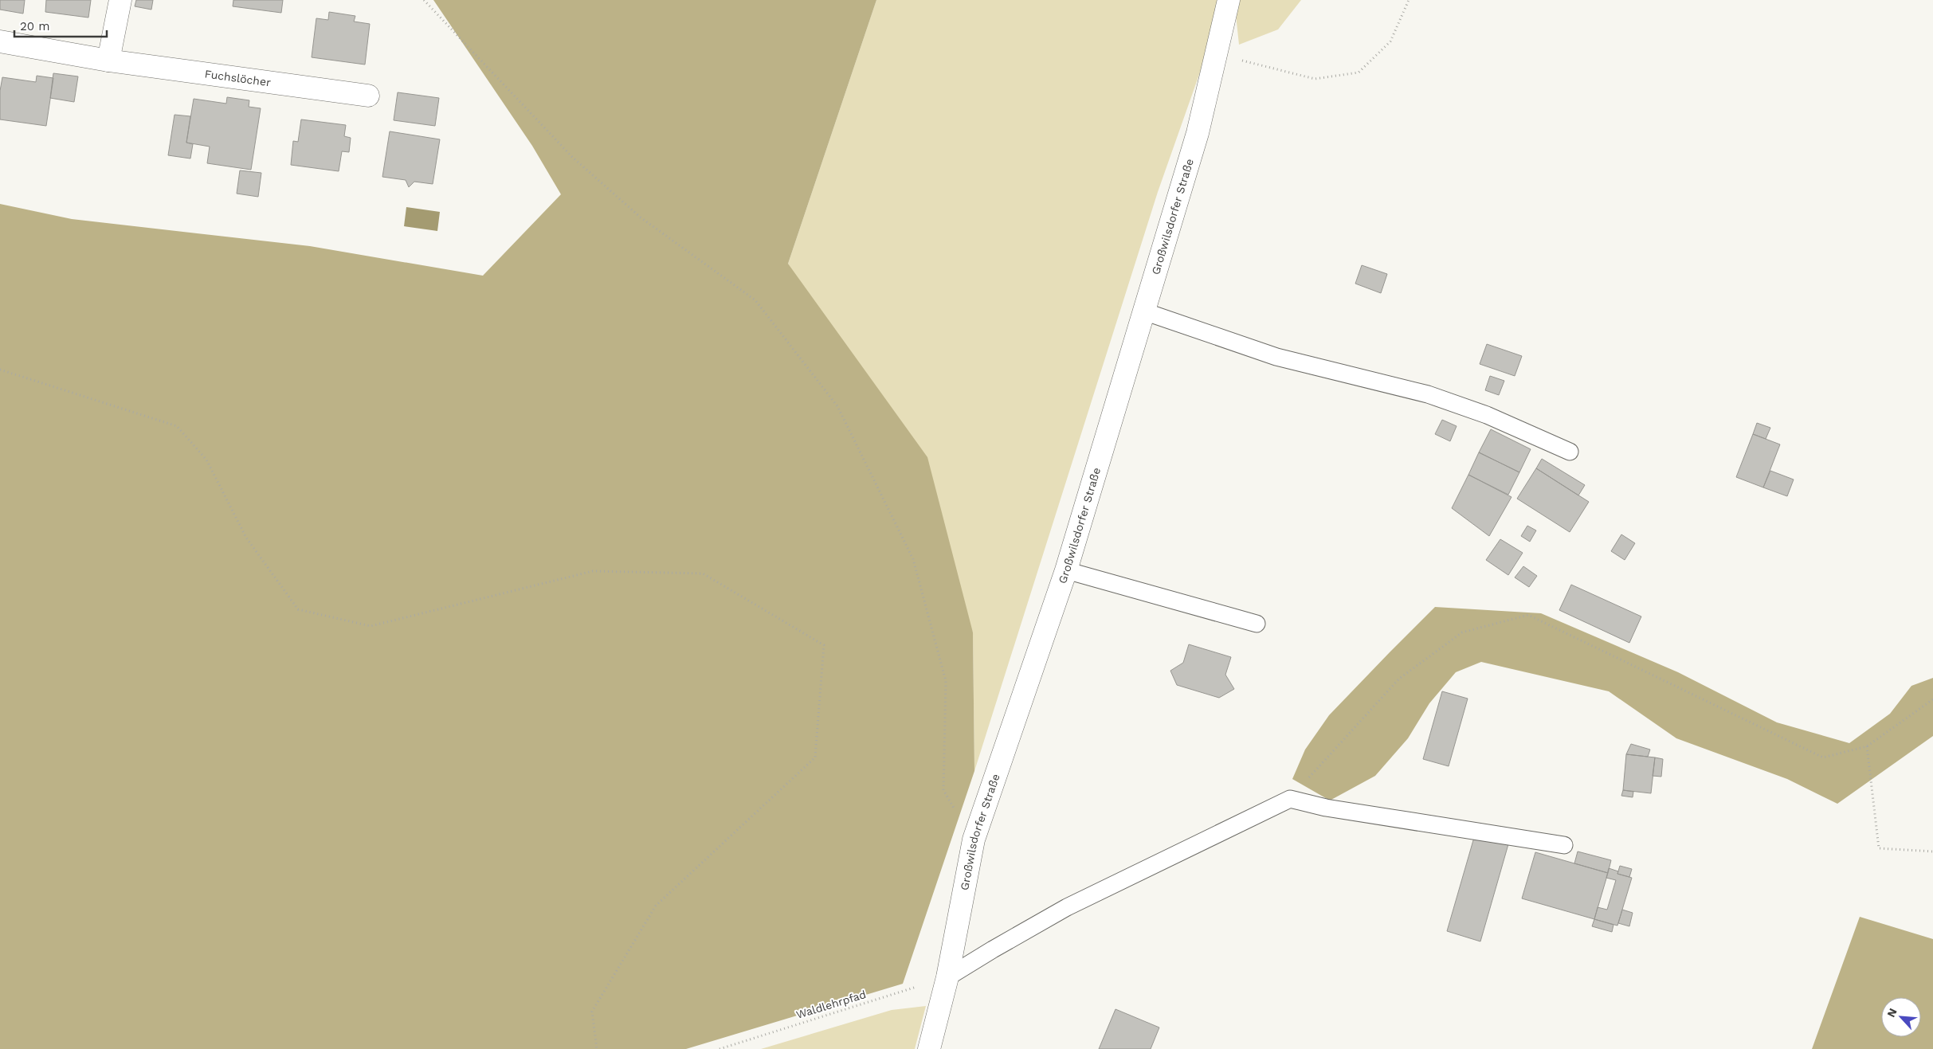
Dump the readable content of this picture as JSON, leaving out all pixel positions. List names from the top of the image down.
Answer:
{
  "streets": {
    "street": ["Fuchslöcher", "Großwilsdorfer Straße"],
    "path": ["Waldlehrpfad"]
  },
  "crossings": [
    ["Großwilsdorfer Straße", "Waldlehrpfad"]
  ],
  "scale_bar": "20 m",
  "north": "top left"
}
